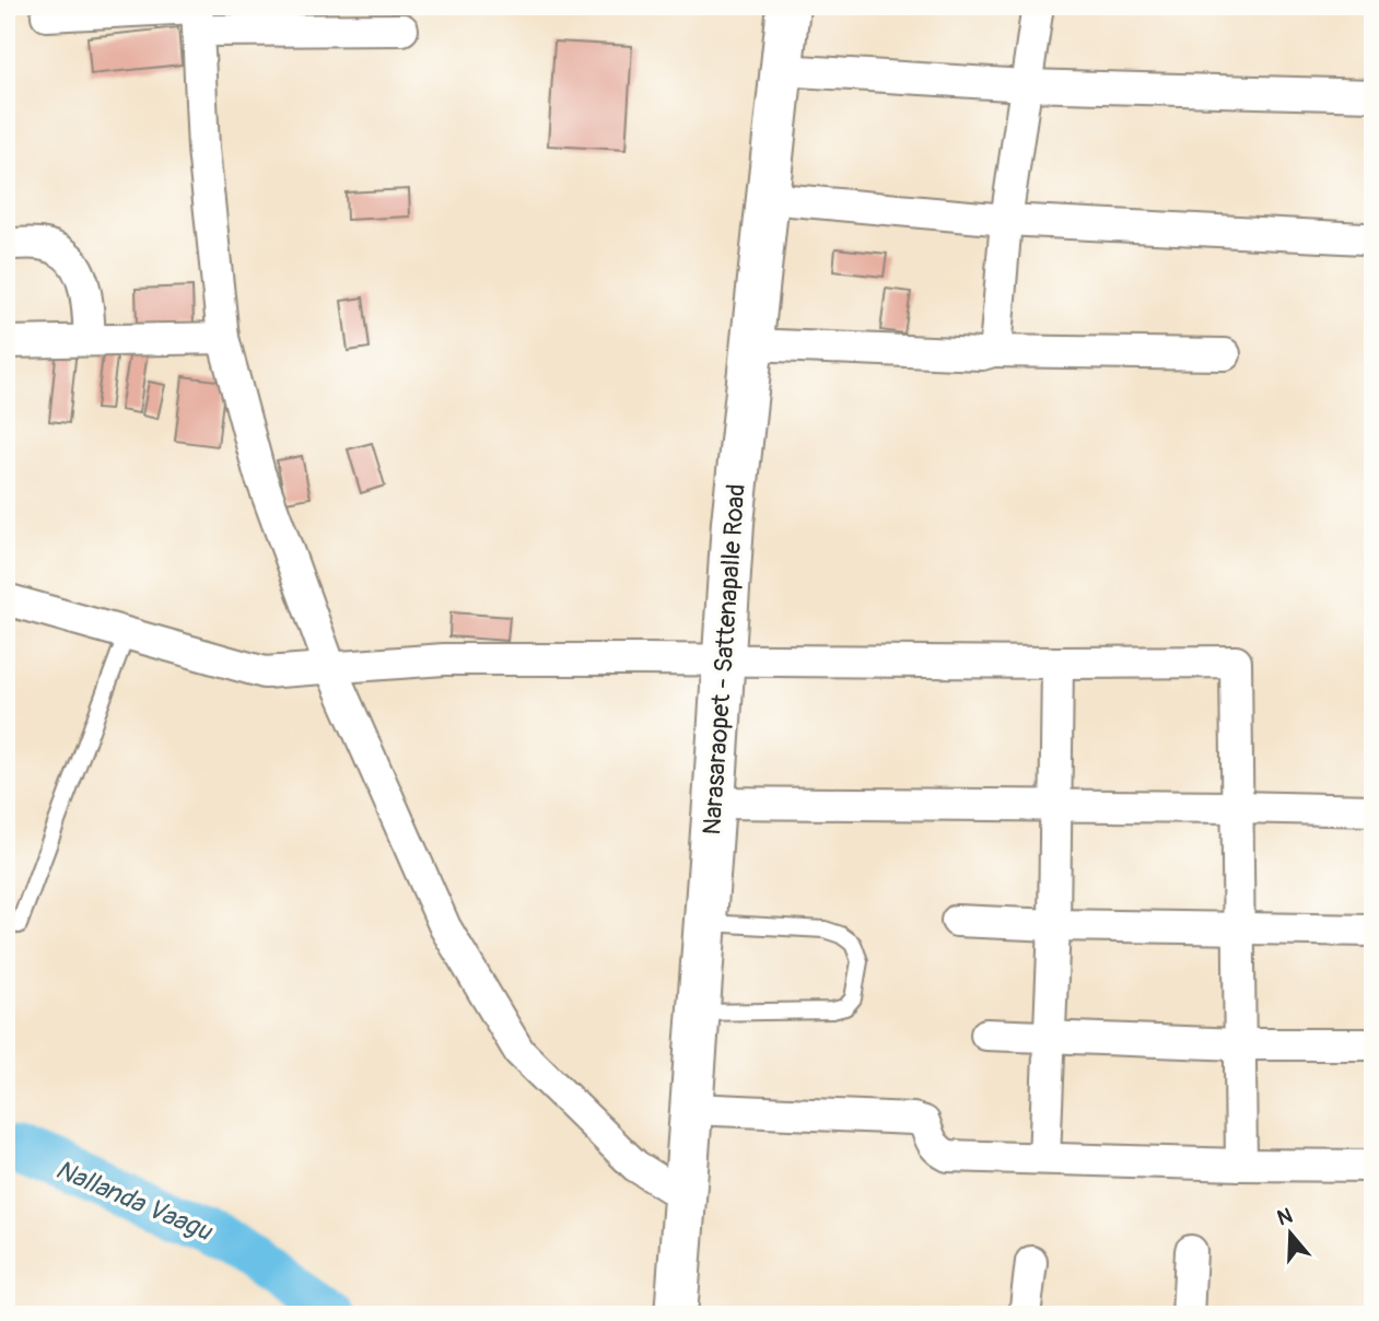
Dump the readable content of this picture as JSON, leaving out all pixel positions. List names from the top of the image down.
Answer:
{
  "streets": {
    "main road": ["Narasaraopet - Sattenapalle Road"]
  },
  "water": ["Nallanda Vaagu"],
  "north": "top"
}
